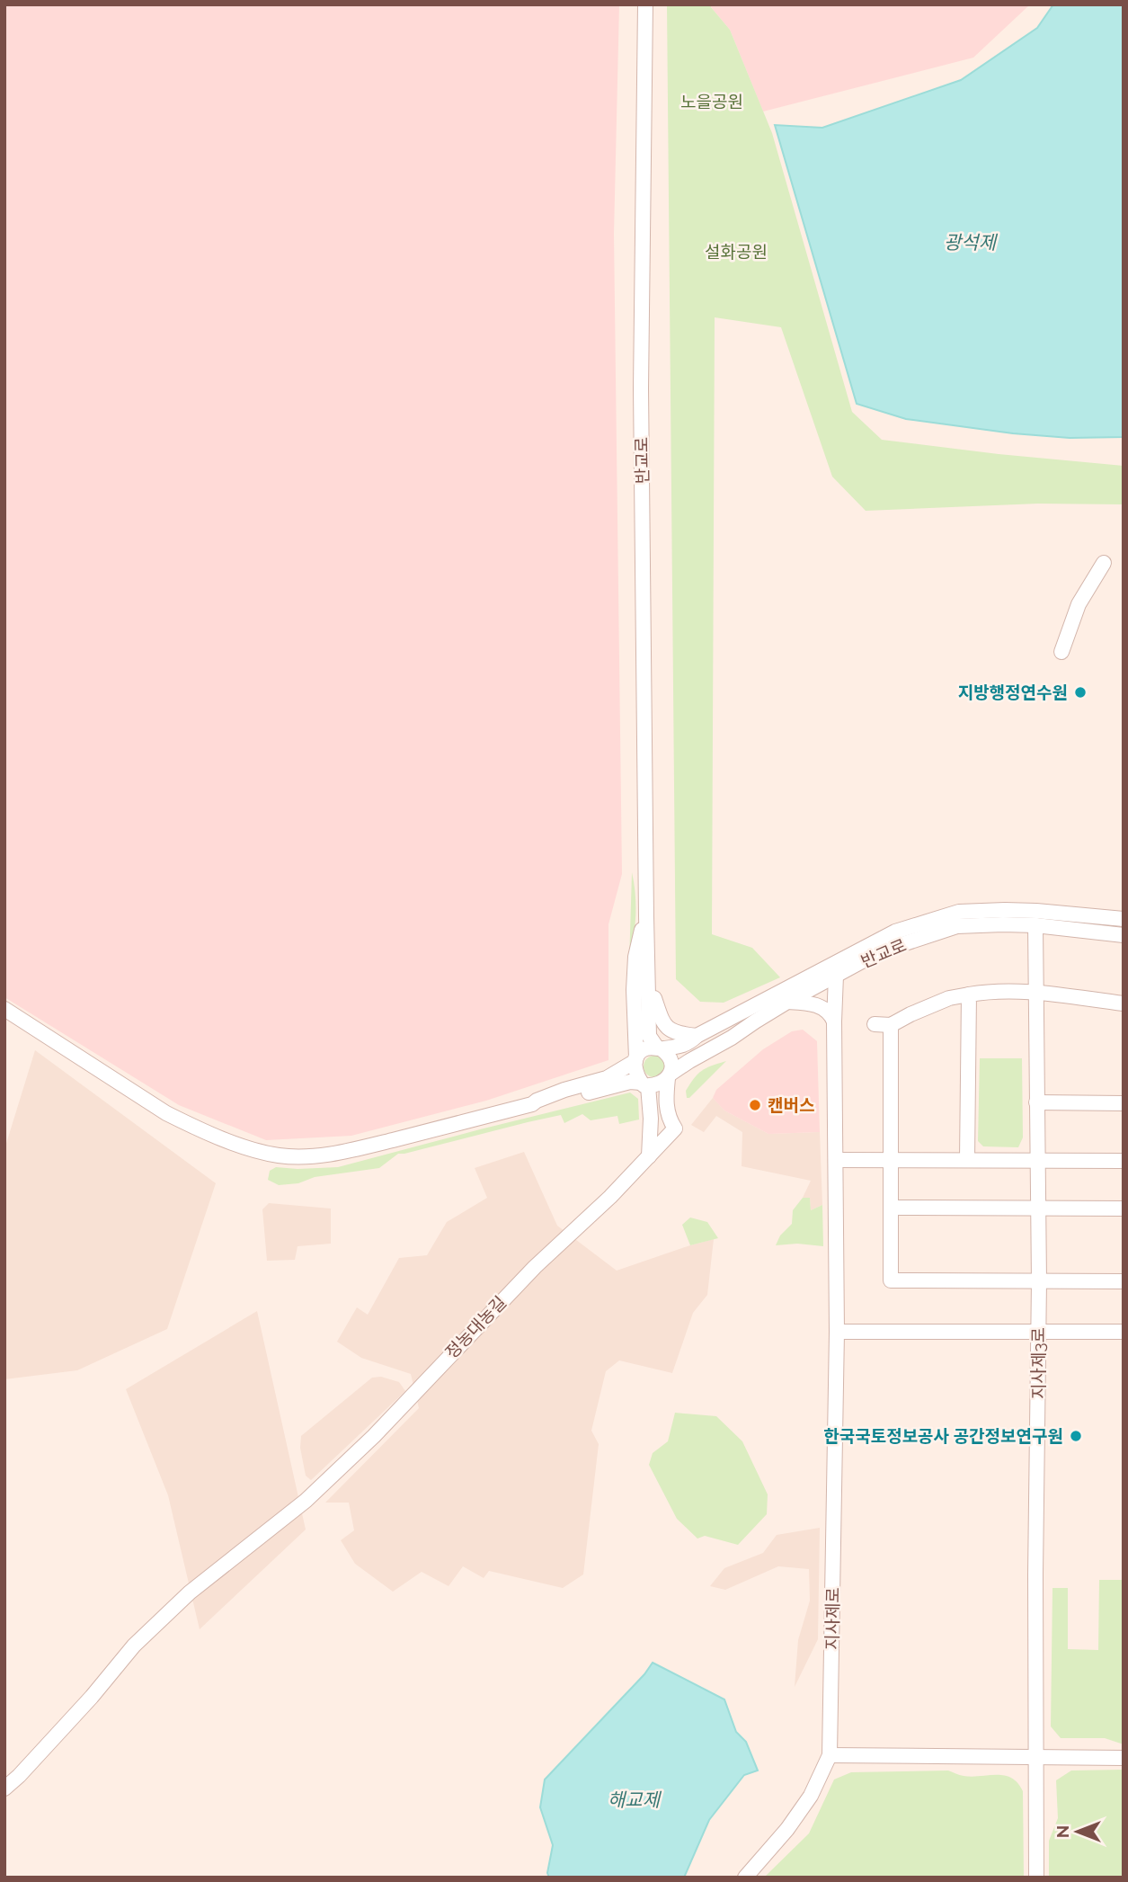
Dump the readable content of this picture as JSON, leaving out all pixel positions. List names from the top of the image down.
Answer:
{
  "streets": {
    "street": [
      "반교로",
      "정농대농길",
      "지사제3로",
      "지사제로"
    ]
  },
  "crossings": [
    ["반교로", "지사제3로"],
    ["반교로", "지사제로"]
  ],
  "water": ["광석제", "해교제"],
  "parks": ["노을공원", "설화공원"],
  "places": ["지방행정연수원", "캔버스", "한국국토정보공사 공간정보연구원"],
  "north": "left"
}
